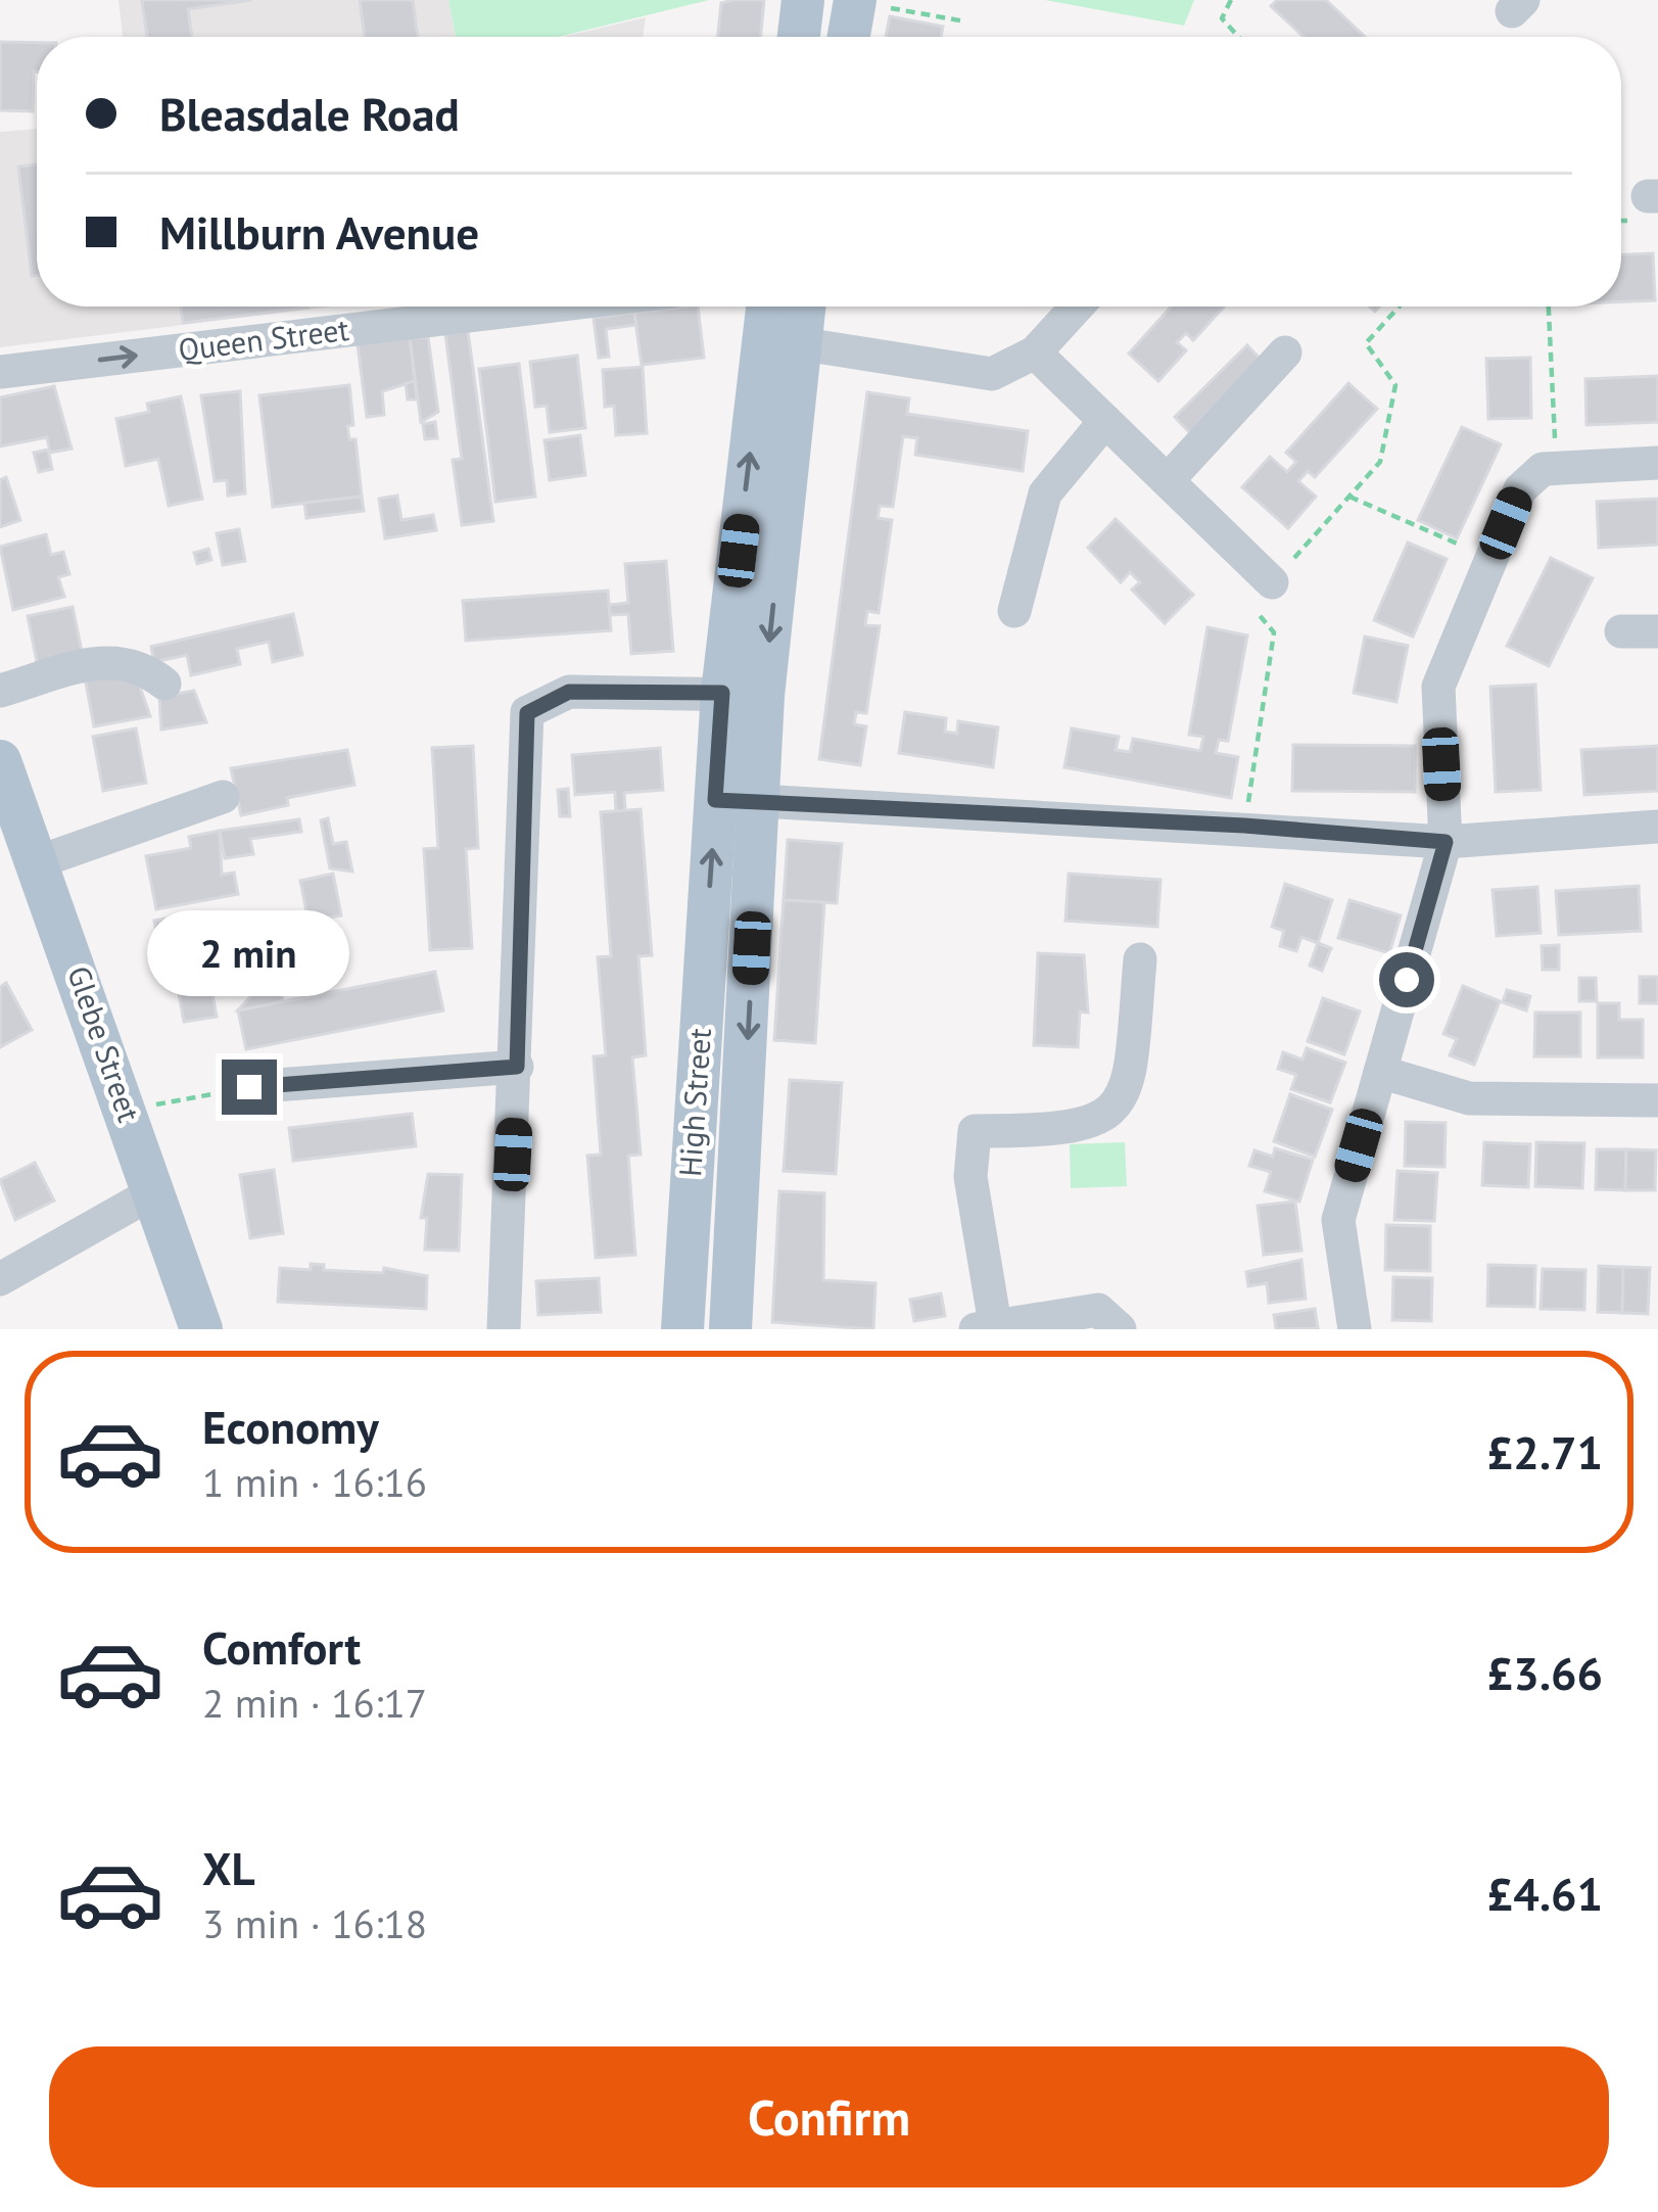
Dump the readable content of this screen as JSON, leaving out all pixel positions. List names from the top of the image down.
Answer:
{
  "streets": {
    "main road": ["Glebe Street", "High Street"],
    "street": ["Queen Street"]
  },
  "one_way": ["Queen Street"],
  "page": {
    "banner": ["Bleasdale Road", "Millburn Avenue"],
    "bubble": "2 min",
    "list": [
      {
        "name": "Economy",
        "note": "1 min · 16:16",
        "value": "£2.71"
      },
      {
        "name": "Comfort",
        "note": "2 min · 16:17",
        "value": "£3.66"
      },
      {
        "name": "XL",
        "note": "3 min · 16:18",
        "value": "£4.61"
      }
    ],
    "buttons": "Confirm"
  }
}
